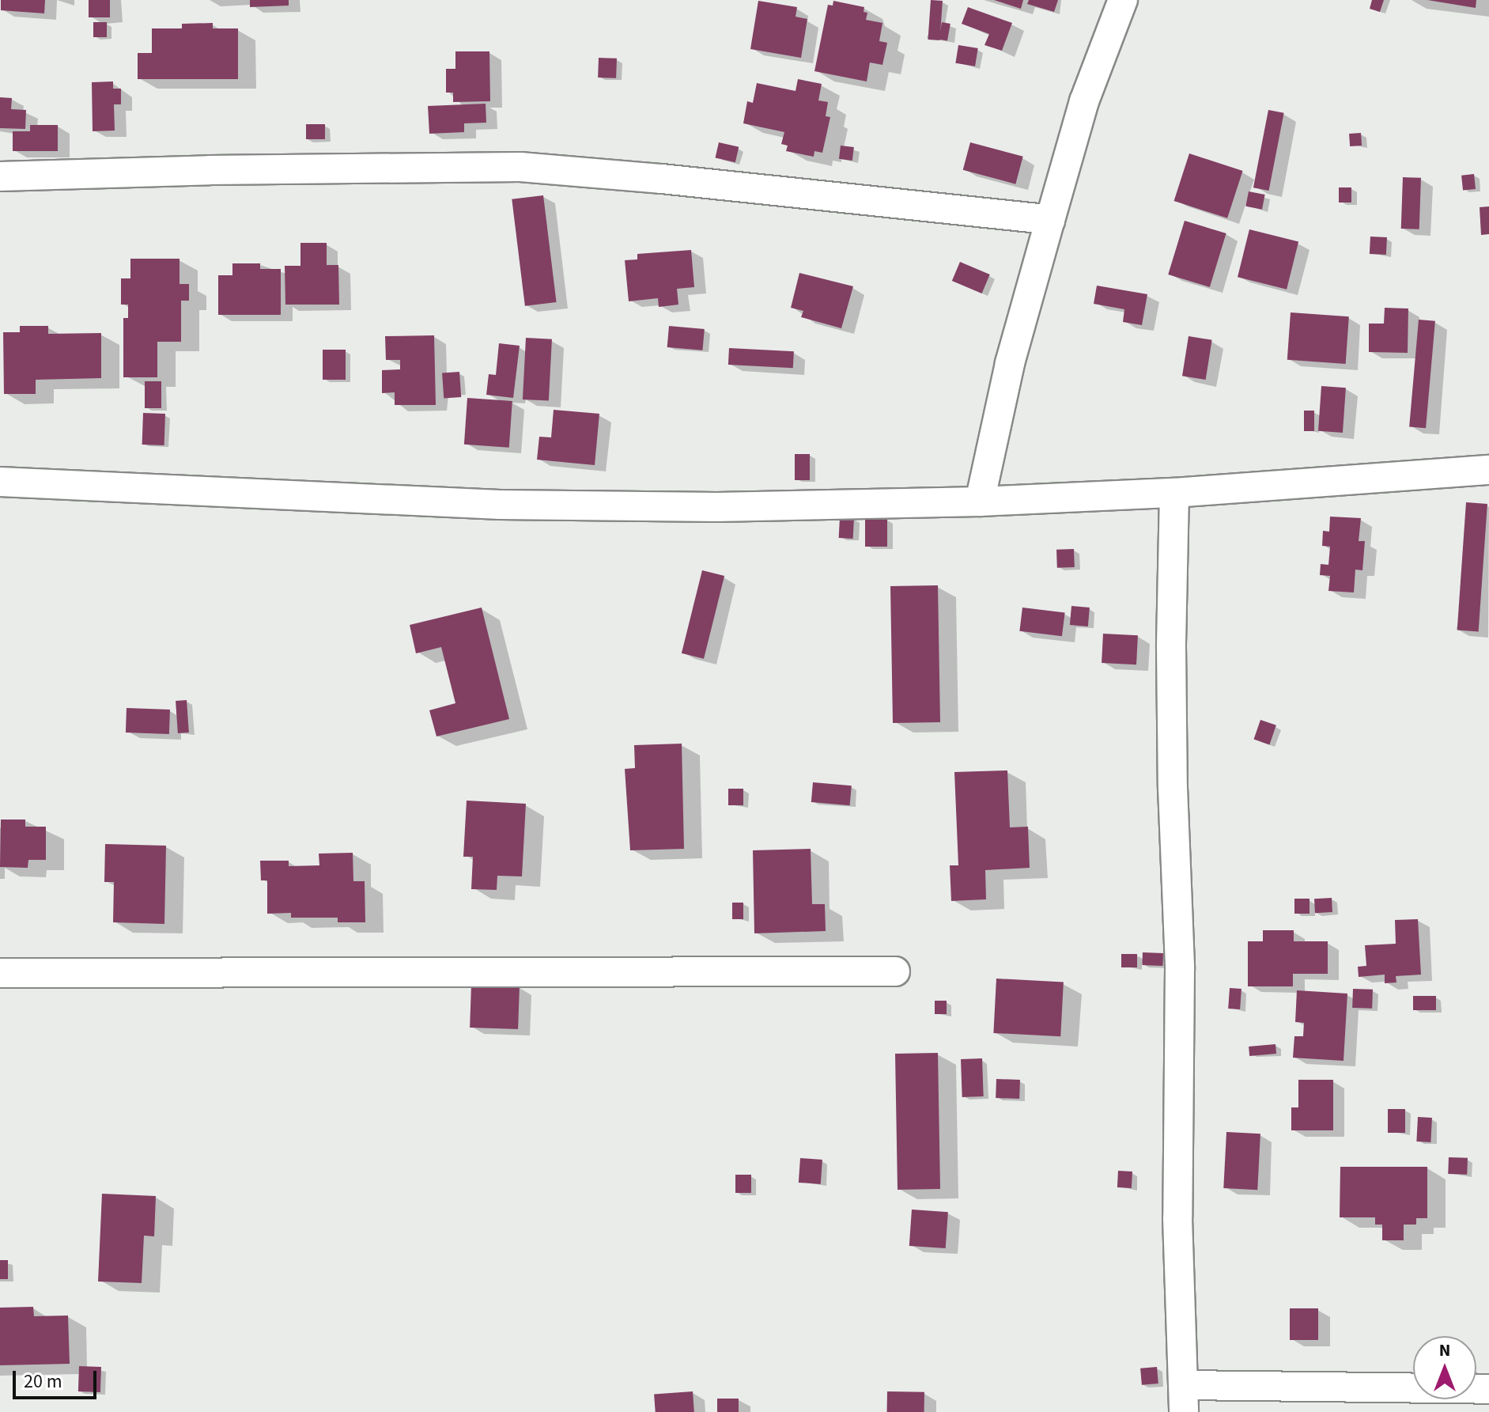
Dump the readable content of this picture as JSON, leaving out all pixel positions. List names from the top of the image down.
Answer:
{
  "scale_bar": "20 m",
  "north": "top"
}
